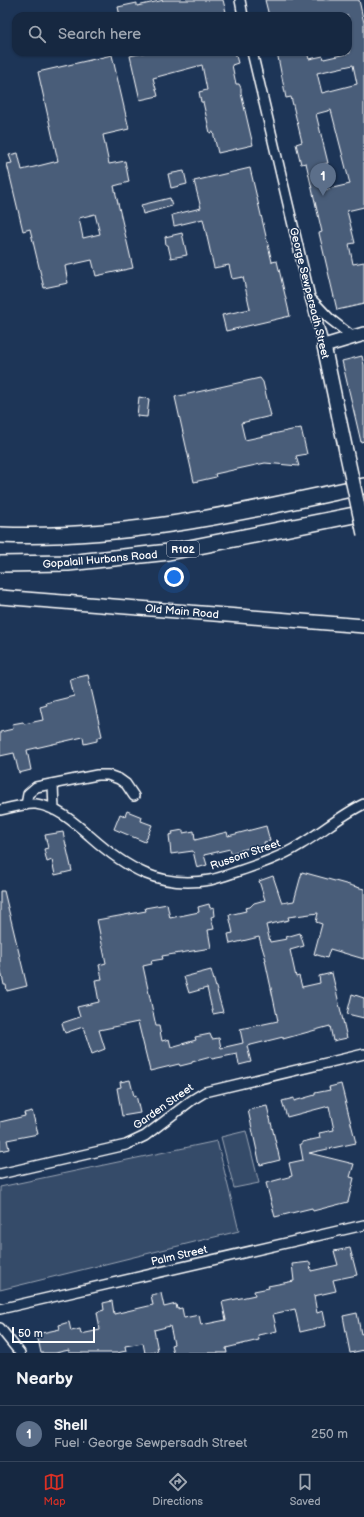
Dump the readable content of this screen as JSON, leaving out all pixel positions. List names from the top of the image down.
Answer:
{
  "streets": {
    "main road": ["R102", "Gopalall Hurbans Road"],
    "street": [
      "George Sewpersadh Street",
      "Old Main Road",
      "Russom Street",
      "Garden Street",
      "Palm Street"
    ]
  },
  "scale_bar": "50 m",
  "page": {
    "search": "Search here",
    "pins": "1",
    "scale": "50 m",
    "heading": "Nearby",
    "list": [
      {
        "mark": "1",
        "name": "Shell",
        "note": "Fuel · George Sewpersadh Street",
        "value": "250 m"
      }
    ],
    "nav": ["Map", "Directions", "Saved"]
  }
}
